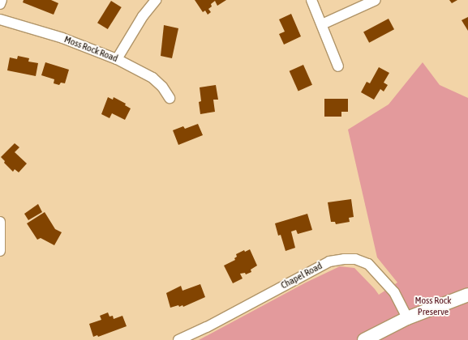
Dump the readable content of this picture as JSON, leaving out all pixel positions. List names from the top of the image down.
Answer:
{
  "streets": {
    "street": ["Moss Rock Road", "Chapel Road"]
  },
  "parks": ["Moss Rock Preserve"]
}
